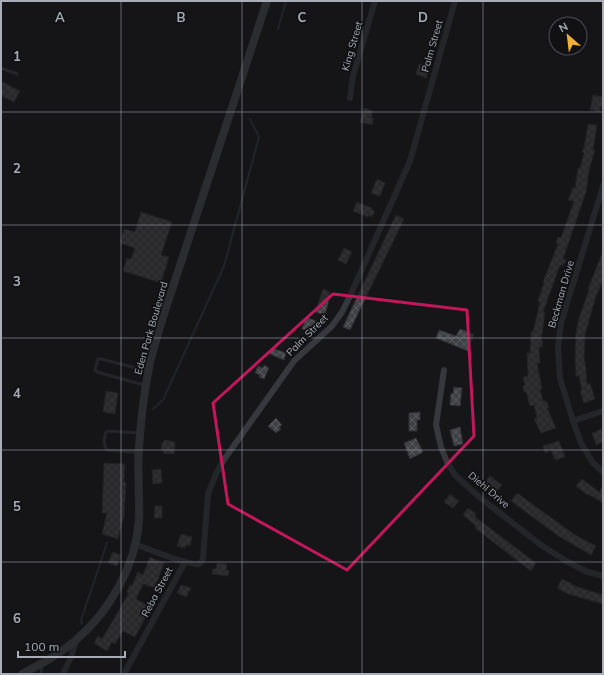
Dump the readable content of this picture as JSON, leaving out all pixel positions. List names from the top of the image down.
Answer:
{
  "streets": {
    "main road": ["Eden Park Boulevard"],
    "street": [
      "King Street",
      "Palm Street",
      "Beckman Drive",
      "Diehl Drive",
      "Reba Street"
    ]
  },
  "crossings": [
    ["Palm Street", "Eden Park Boulevard"],
    ["Palm Street", "Reba Street"]
  ],
  "scale_bar": "100 m",
  "north": "top left",
  "grid": {
    "columns": [
      "A",
      "B",
      "C",
      "D"
    ],
    "rows": [
      "1",
      "2",
      "3",
      "4",
      "5",
      "6"
    ]
  }
}
